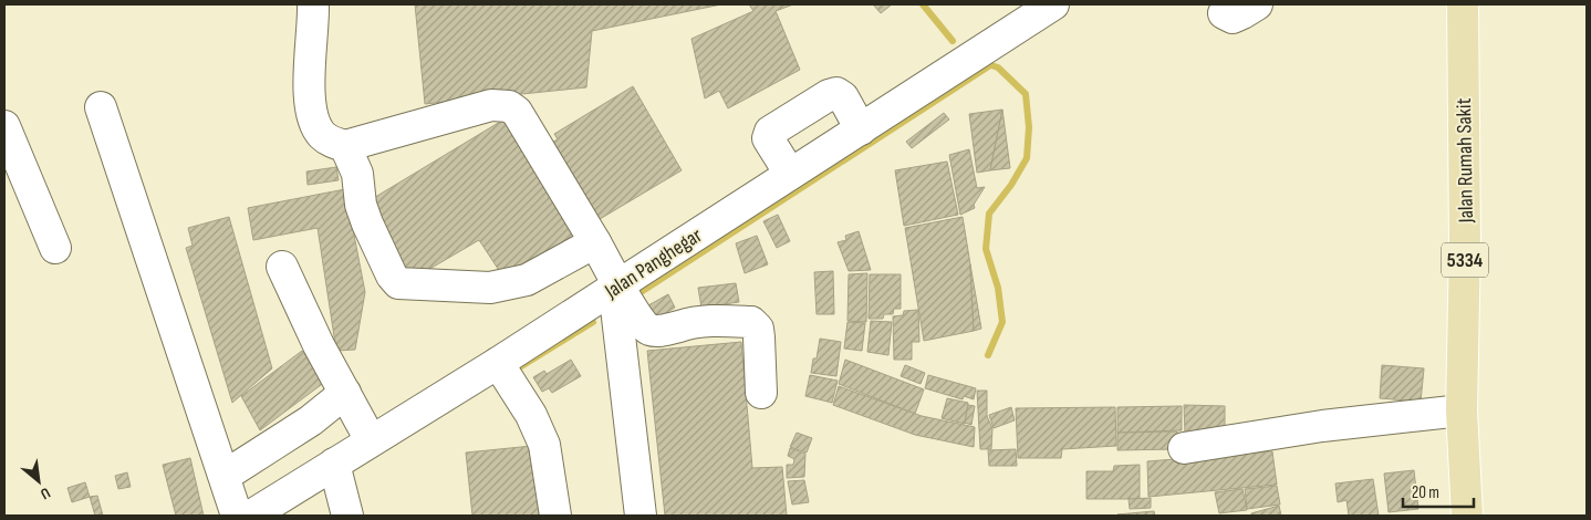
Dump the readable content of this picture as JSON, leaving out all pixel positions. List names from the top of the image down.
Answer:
{
  "streets": {
    "main road": ["Jalan Rumah Sakit", "5334"],
    "street": ["Jalan Panghegar"]
  },
  "scale_bar": "20 m",
  "north": "bottom right"
}
